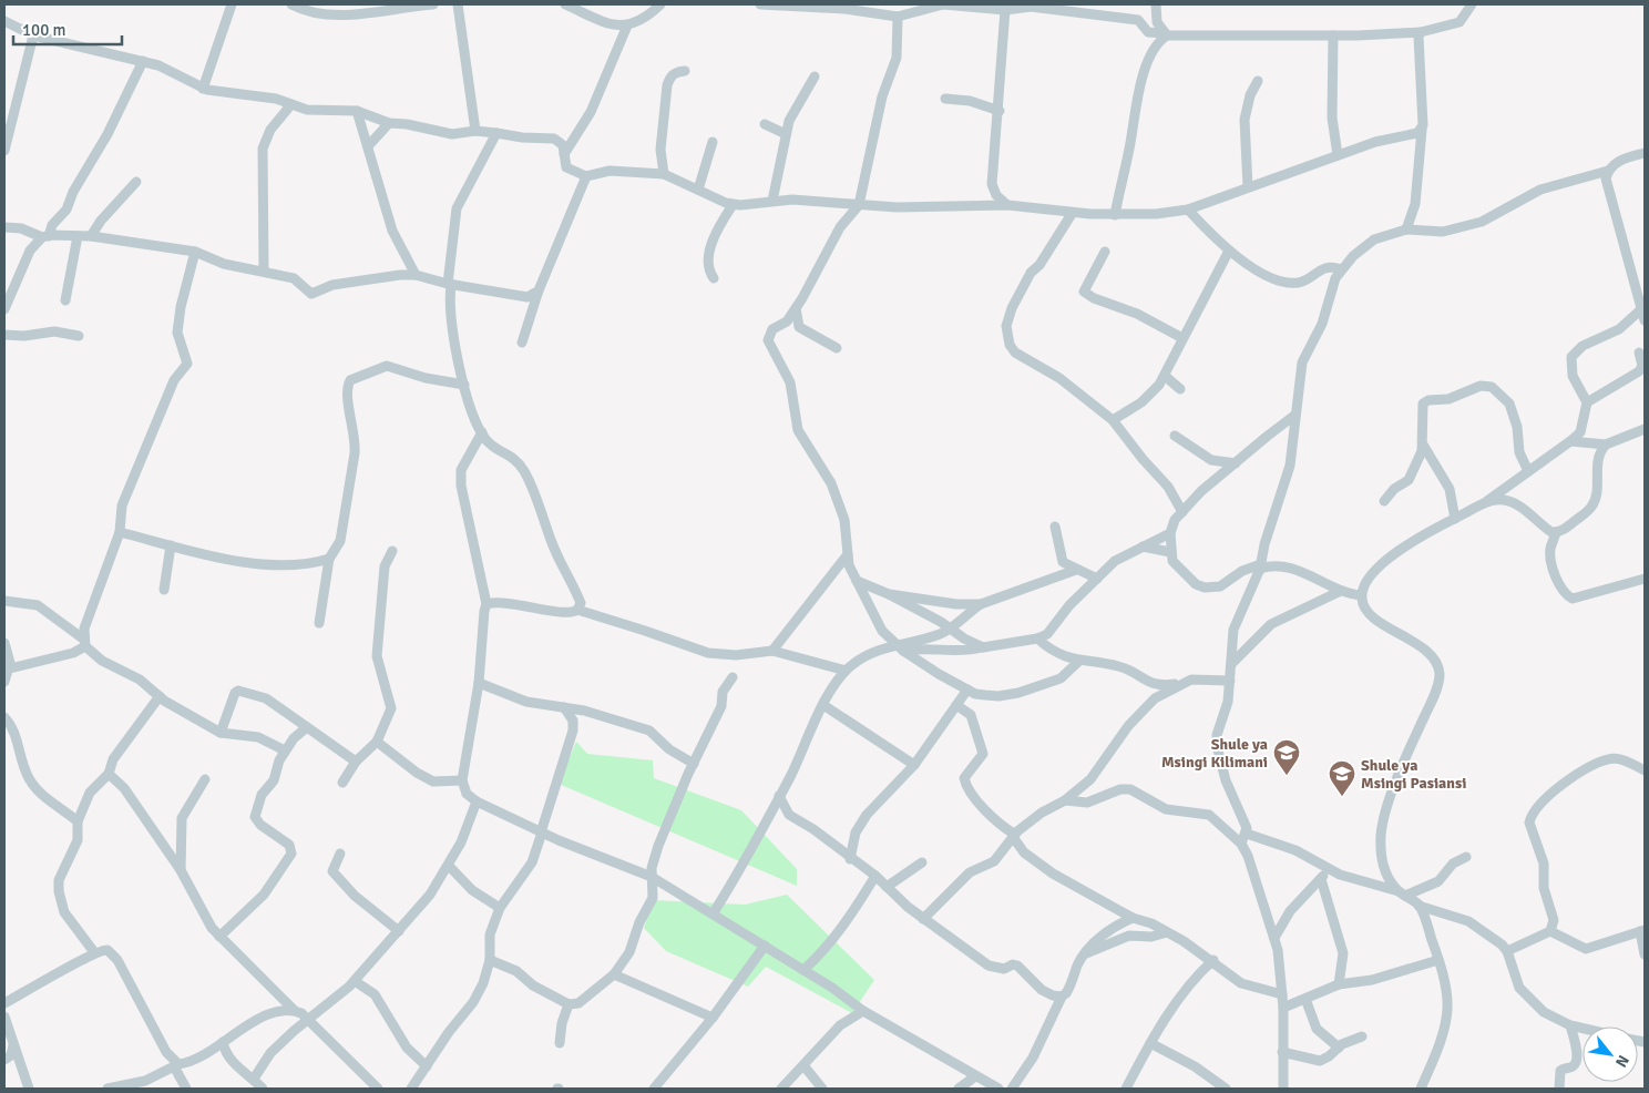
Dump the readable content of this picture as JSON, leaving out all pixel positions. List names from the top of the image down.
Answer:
{
  "places": {
    "school or university": ["Shule ya Msingi Kilimani", "Shule ya Msingi Pasiansi"]
  },
  "scale_bar": "100 m",
  "north": "bottom right"
}
